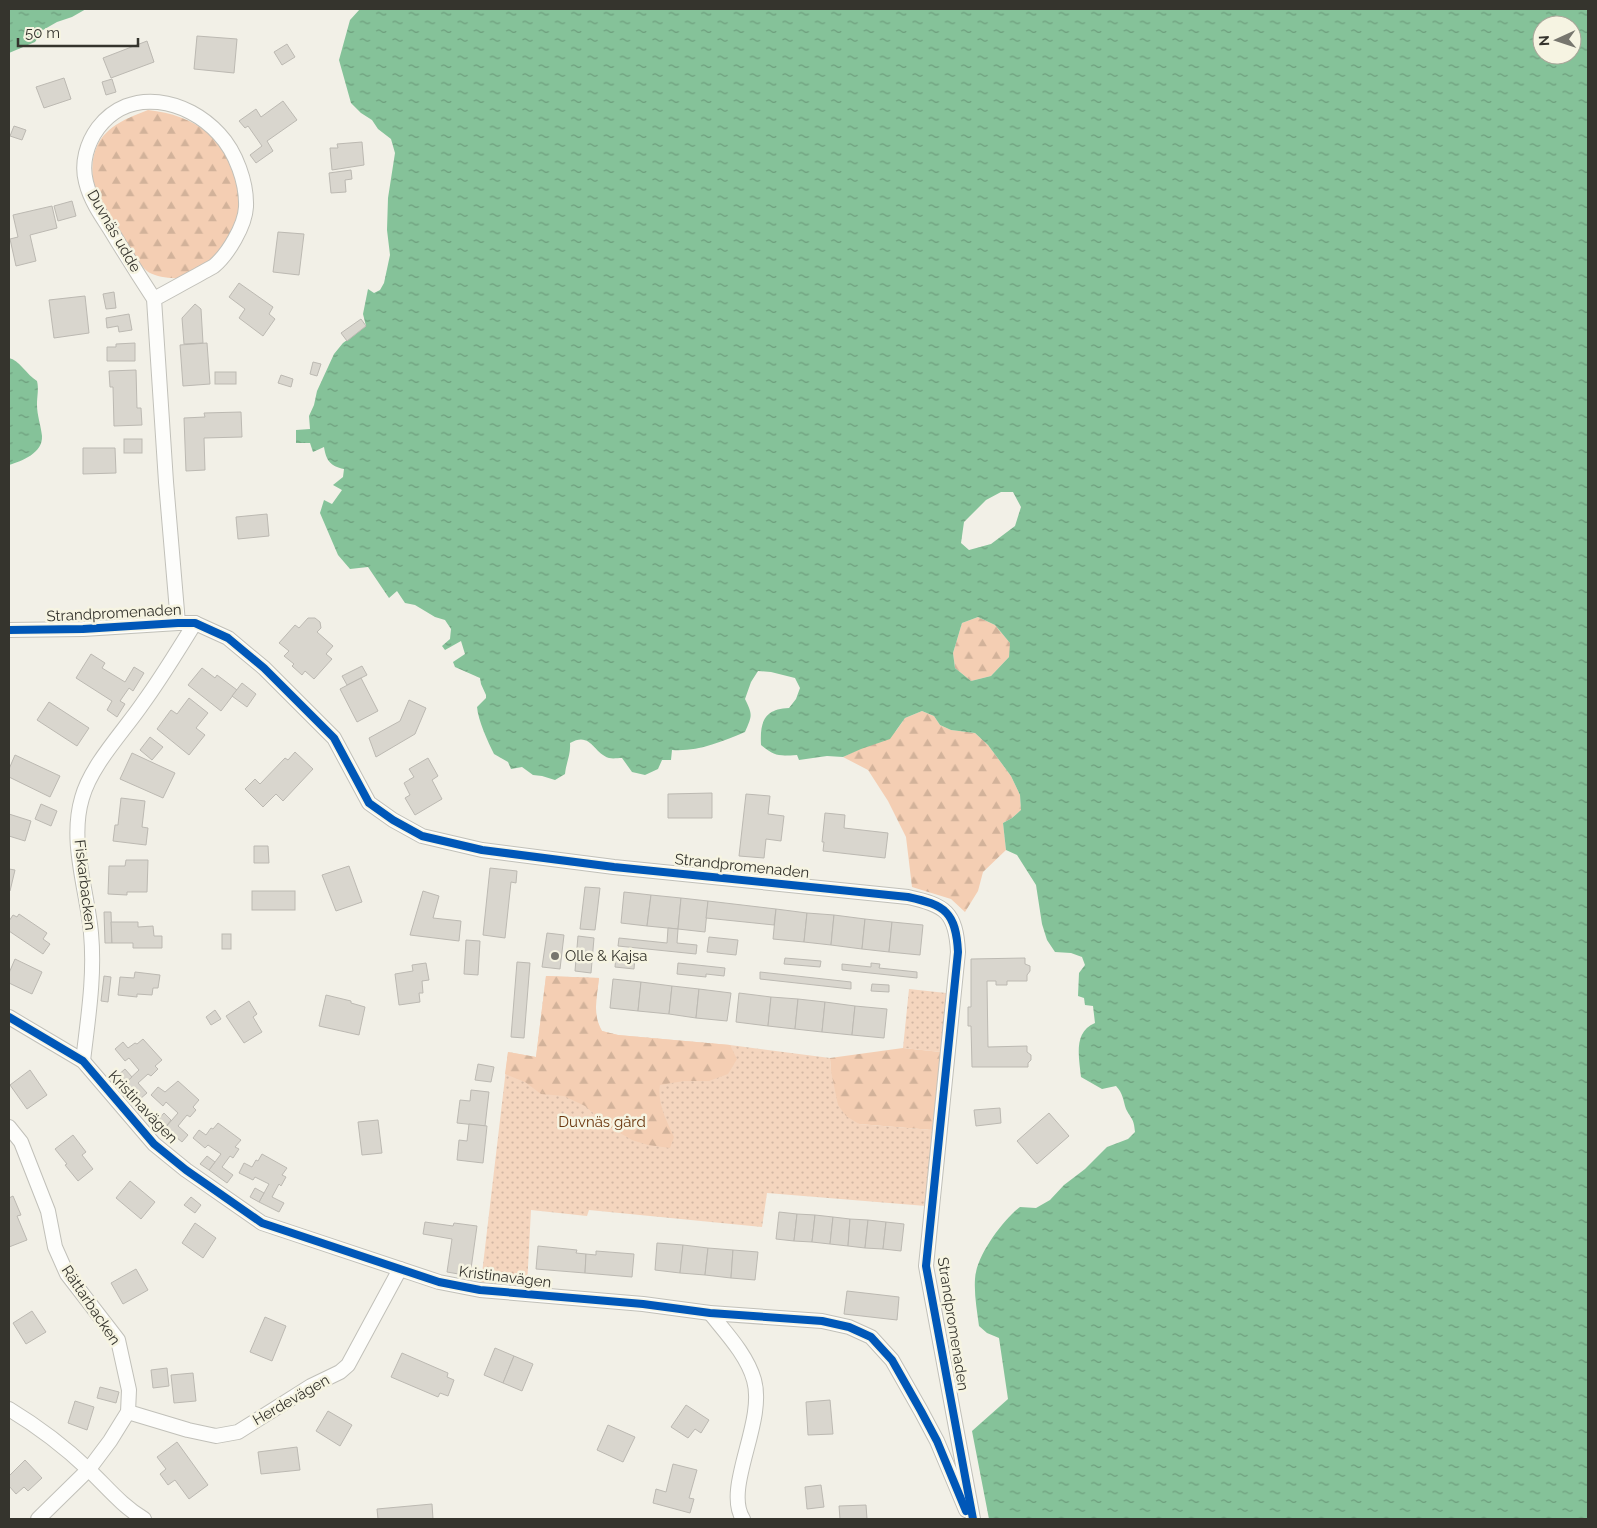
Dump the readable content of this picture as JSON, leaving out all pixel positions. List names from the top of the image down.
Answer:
{
  "streets": {
    "street": [
      "Duvnäs udde",
      "Strandpromenaden",
      "Fiskarbacken",
      "Kristinavägen",
      "Rättarbacken",
      "Herdevägen"
    ]
  },
  "crossings": [
    ["Duvnäs udde", "Strandpromenaden"],
    ["Strandpromenaden", "Fiskarbacken"],
    ["Strandpromenaden", "Kristinavägen"],
    ["Fiskarbacken", "Kristinavägen"],
    ["Kristinavägen", "Herdevägen"],
    ["Rättarbacken", "Herdevägen"]
  ],
  "parks": ["Duvnäs gård"],
  "places": ["Olle & Kajsa"],
  "scale_bar": "50 m",
  "north": "left"
}
